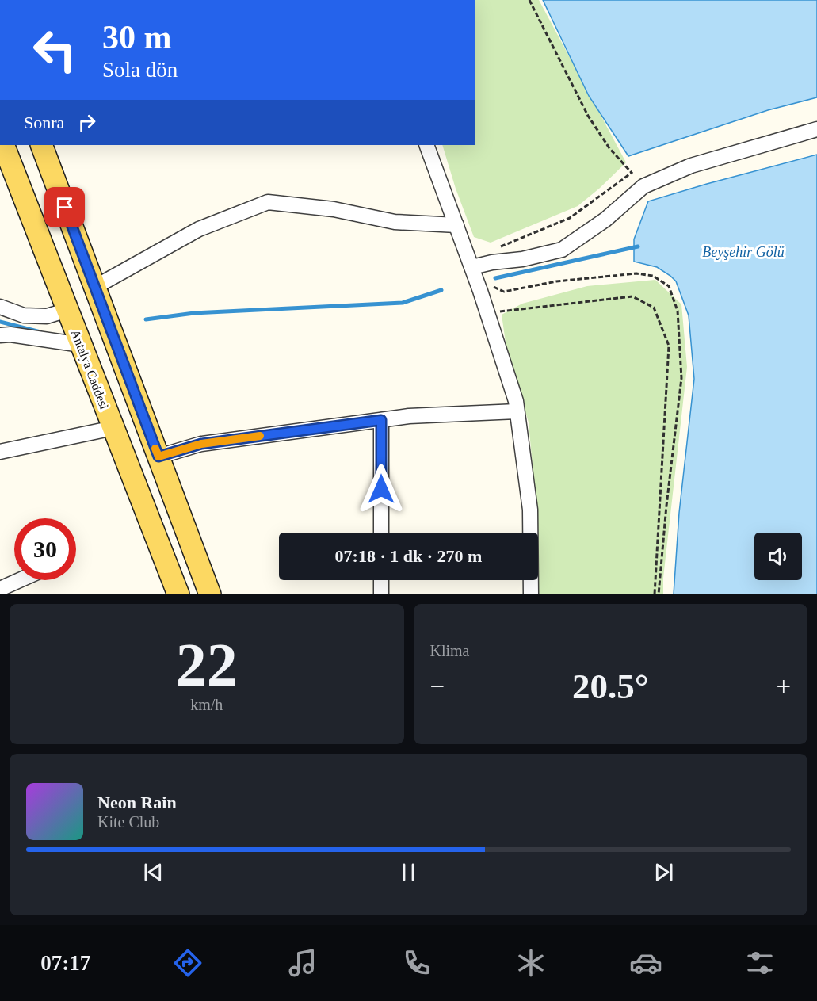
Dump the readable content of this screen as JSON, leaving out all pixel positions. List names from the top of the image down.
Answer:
{
  "streets": {
    "main road": ["Antalya Caddesi"]
  },
  "water": ["Beyşehir Gölü"],
  "page": {
    "turn": ["30 m", "Sola dön"],
    "then": "Sonra",
    "limit": "30",
    "trip": "07:18 · 1 dk · 270 m",
    "tile": [
      ["22", "km/h"],
      "Klima"
    ],
    "heat": ["−", "20.5°", "+"],
    "song": ["Neon Rain", "Kite Club"],
    "tabs": "07:17"
  }
}
